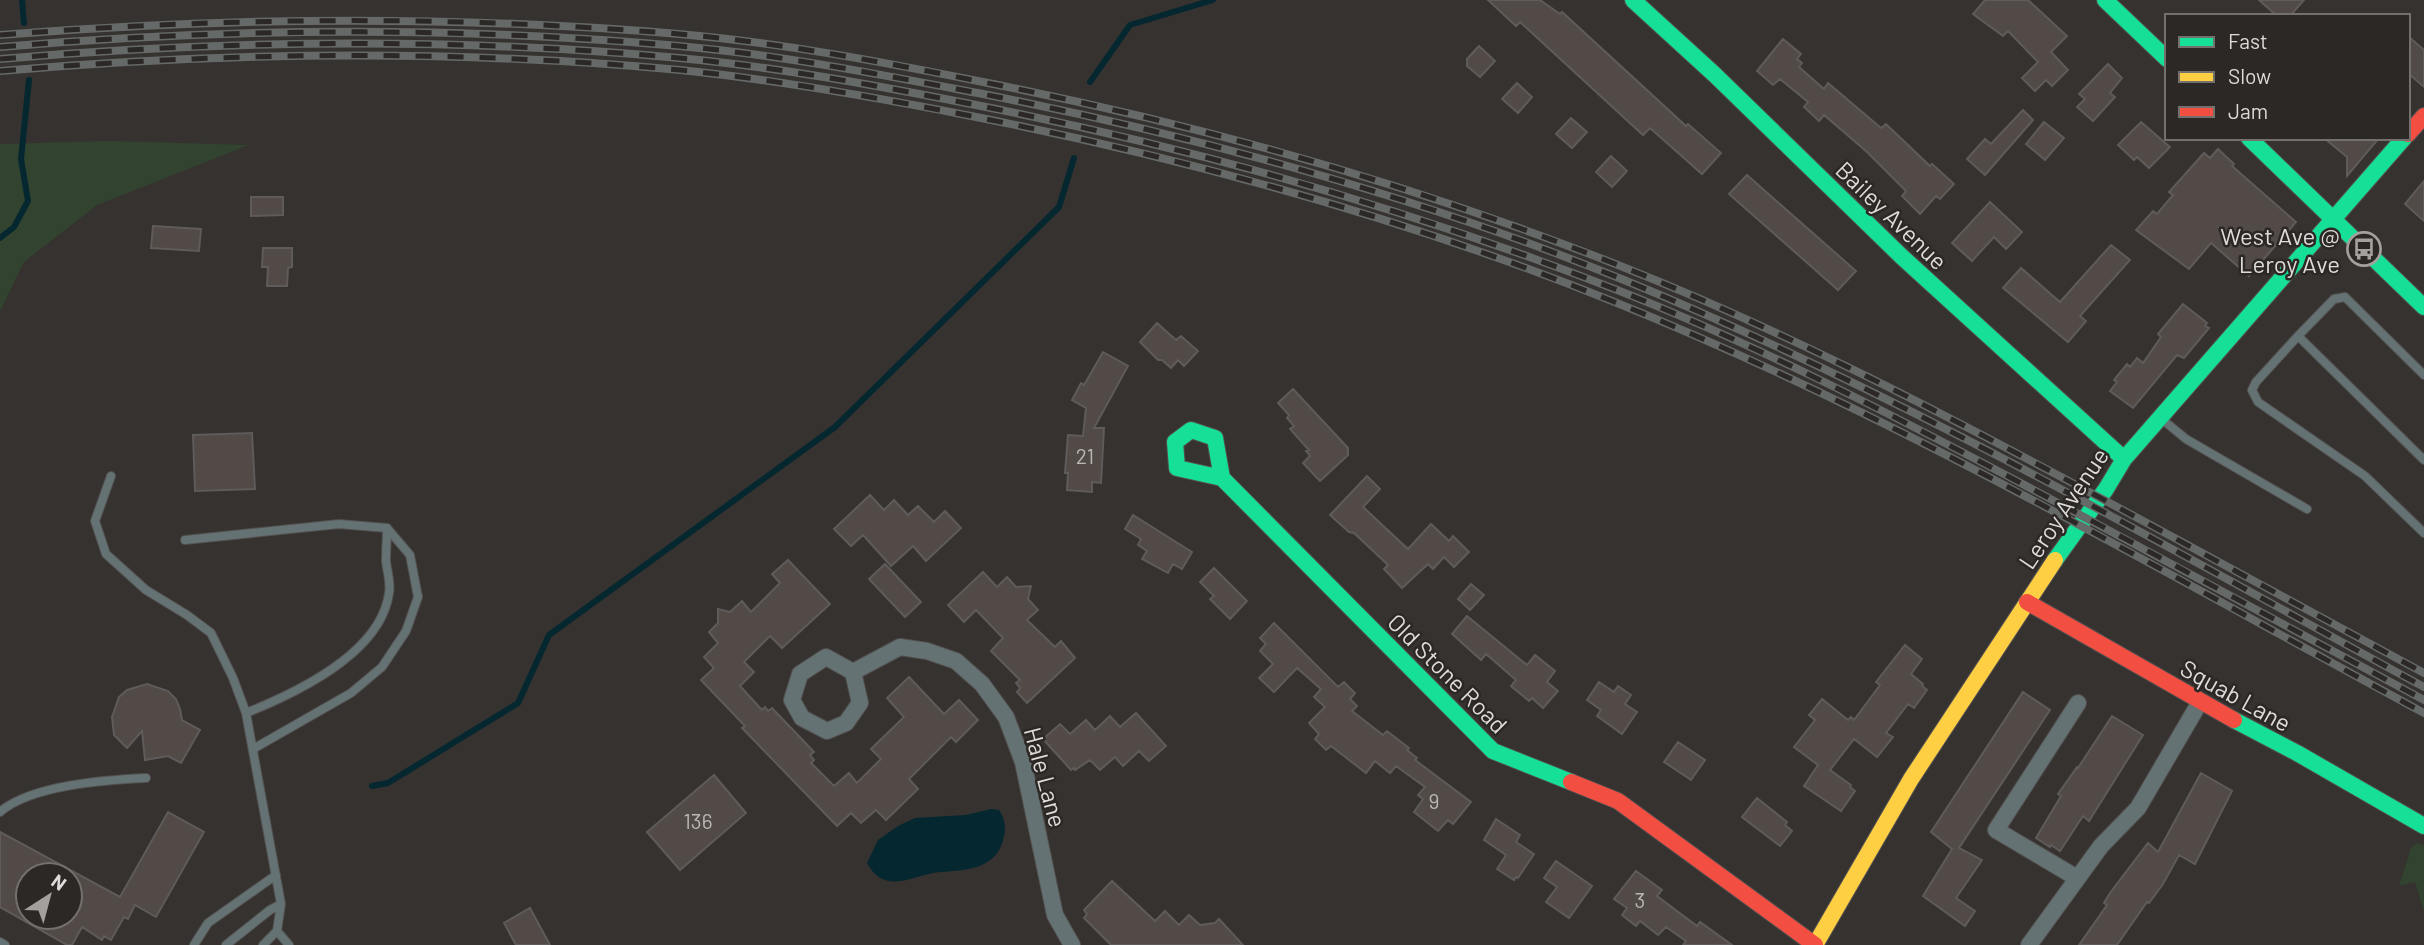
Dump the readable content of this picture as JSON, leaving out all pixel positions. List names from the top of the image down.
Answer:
{
  "streets": {
    "street": [
      "Bailey Avenue",
      "Leroy Avenue",
      "Old Stone Road",
      "Squab Lane",
      "Hale Lane"
    ]
  },
  "crossings": [
    ["Bailey Avenue", "Leroy Avenue"],
    ["Leroy Avenue", "Old Stone Road"],
    ["Leroy Avenue", "Squab Lane"]
  ],
  "places": {
    "bus stop": ["West Ave @ Leroy Ave"]
  },
  "house_numbers": [
    "21",
    "9",
    "136",
    "3"
  ],
  "legend": ["Fast", "Slow", "Jam"],
  "north": "top right"
}
